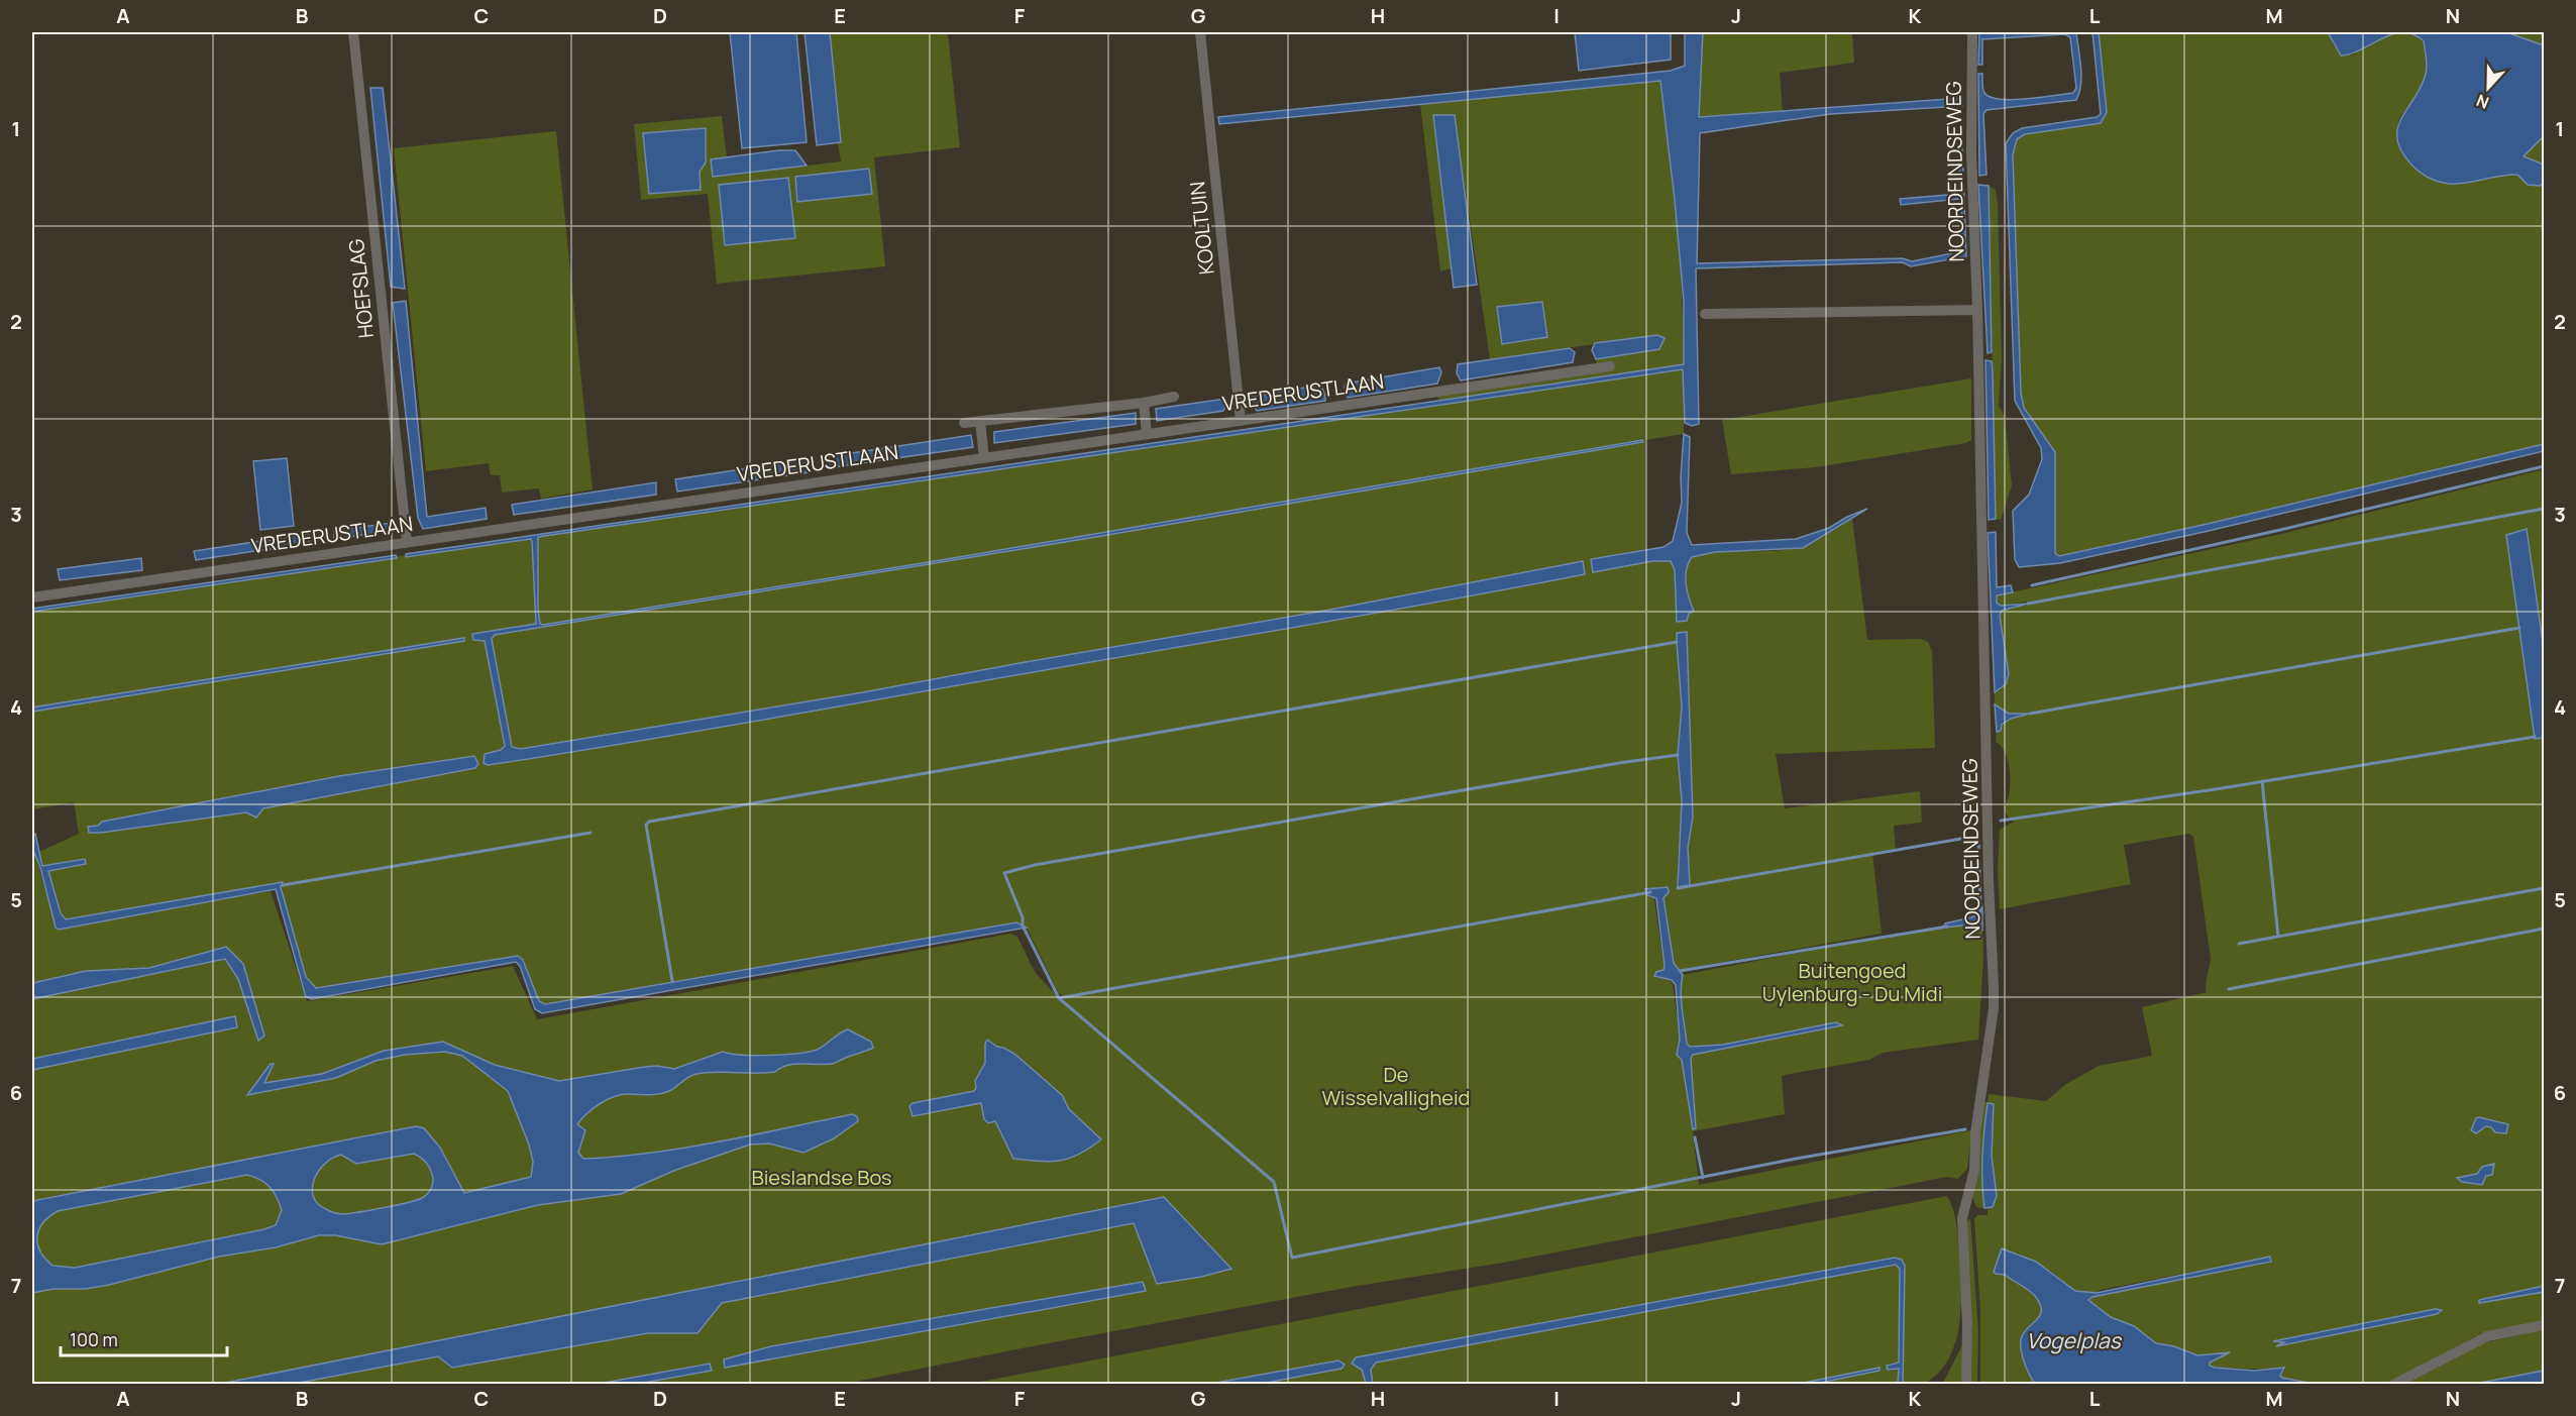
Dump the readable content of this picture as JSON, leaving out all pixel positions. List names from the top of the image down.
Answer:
{
  "streets": {
    "street": [
      "NOORDEINDSEWEG",
      "KOOLTUIN",
      "HOEFSLAG",
      "VREDERUSTLAAN"
    ]
  },
  "crossings": [
    ["KOOLTUIN", "VREDERUSTLAAN"],
    ["HOEFSLAG", "VREDERUSTLAAN"]
  ],
  "water": ["Vogelplas"],
  "parks": ["Buitengoed Uylenburg - Du Midi", "De Wisselvalligheid", "Bieslandse Bos"],
  "scale_bar": "100 m",
  "north": "bottom",
  "grid": {
    "columns": [
      "A",
      "B",
      "C",
      "D",
      "E",
      "F",
      "G",
      "H",
      "I",
      "J",
      "K",
      "L",
      "M",
      "N"
    ],
    "rows": [
      "1",
      "2",
      "3",
      "4",
      "5",
      "6",
      "7"
    ]
  }
}
